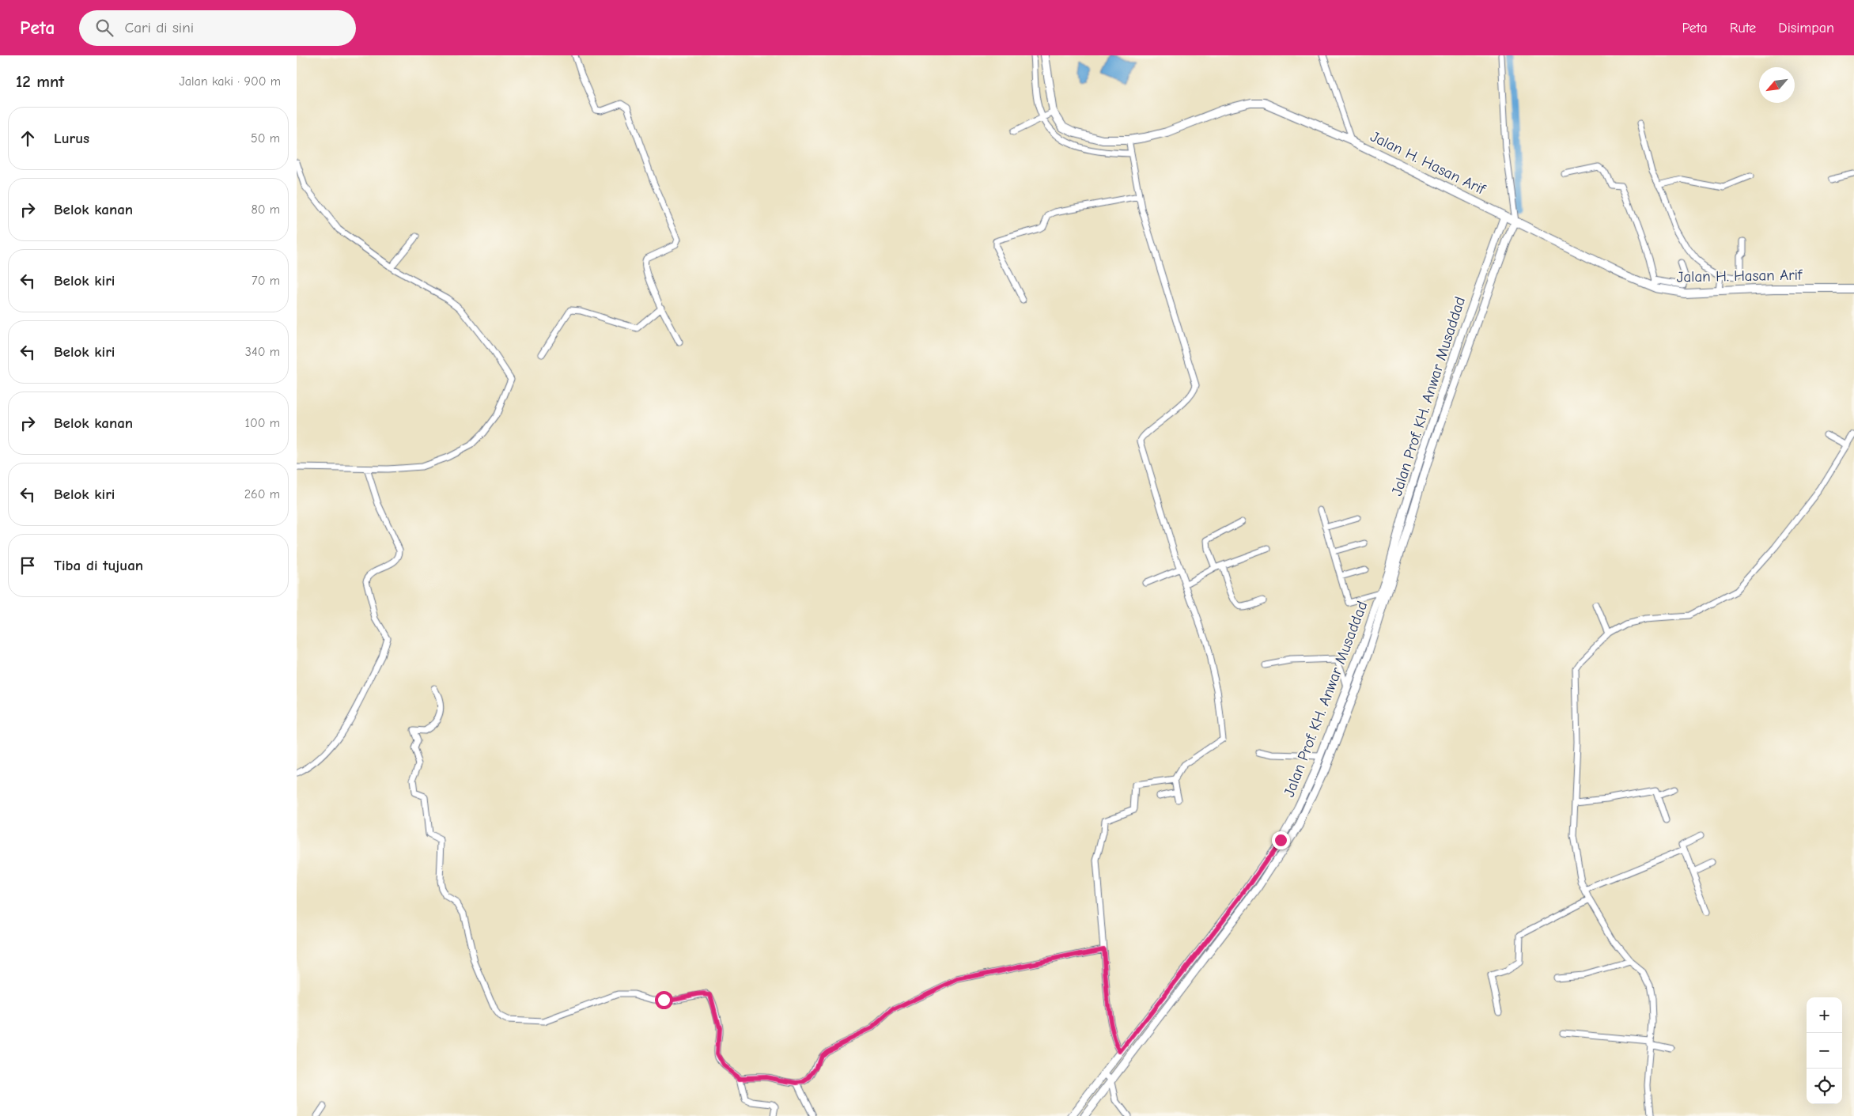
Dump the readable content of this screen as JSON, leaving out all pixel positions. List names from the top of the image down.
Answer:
{
  "streets": {
    "main road": ["Jalan H. Hasan Arif"],
    "street": ["Jalan Prof. KH. Anwar Musaddad"]
  },
  "crossings": [
    ["Jalan H. Hasan Arif", "Jalan Prof. KH. Anwar Musaddad"]
  ],
  "north": "bottom left",
  "page": {
    "header": "Peta",
    "search": "Cari di sini",
    "nav": ["Peta", "Rute", "Disimpan"],
    "heading": ["12 mnt", "Jalan kaki · 900 m"],
    "list": [
      ["Lurus", "50 m"],
      ["Belok kanan", "80 m"],
      ["Belok kiri", "70 m"],
      ["Belok kiri", "340 m"],
      ["Belok kanan", "100 m"],
      ["Belok kiri", "260 m"],
      "Tiba di tujuan"
    ],
    "map_buttons": ["+", "−"]
  }
}
